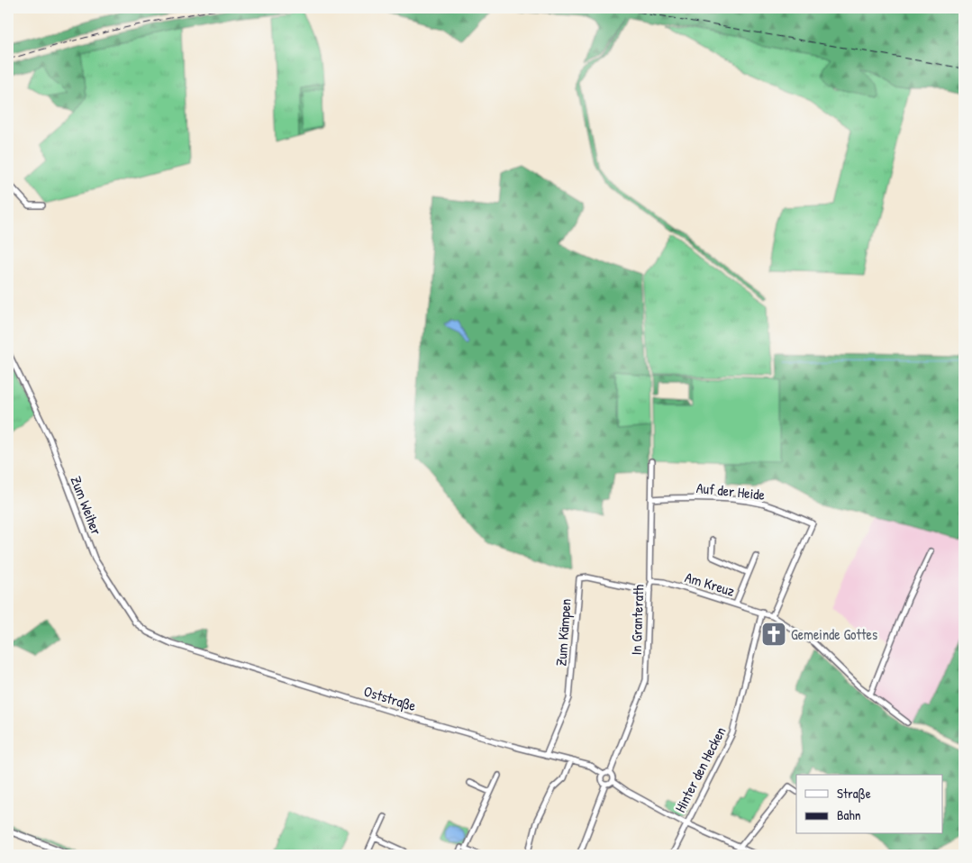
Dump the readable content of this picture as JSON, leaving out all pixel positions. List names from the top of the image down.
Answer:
{
  "streets": {
    "street": [
      "Auf der Heide",
      "Zum Weiher",
      "Am Kreuz",
      "In Granterath",
      "Zum Kämpen",
      "Oststraße",
      "Hinter den Hecken"
    ]
  },
  "crossings": [
    ["Auf der Heide", "Am Kreuz"],
    ["Auf der Heide", "In Granterath"],
    ["Zum Weiher", "Oststraße"],
    ["Am Kreuz", "In Granterath"],
    ["Am Kreuz", "Hinter den Hecken"],
    ["In Granterath", "Zum Kämpen"],
    ["In Granterath", "Oststraße"],
    ["Zum Kämpen", "Oststraße"]
  ],
  "places": {
    "church": ["Gemeinde Gottes"]
  },
  "legend": ["Straße", "Bahn"]
}
